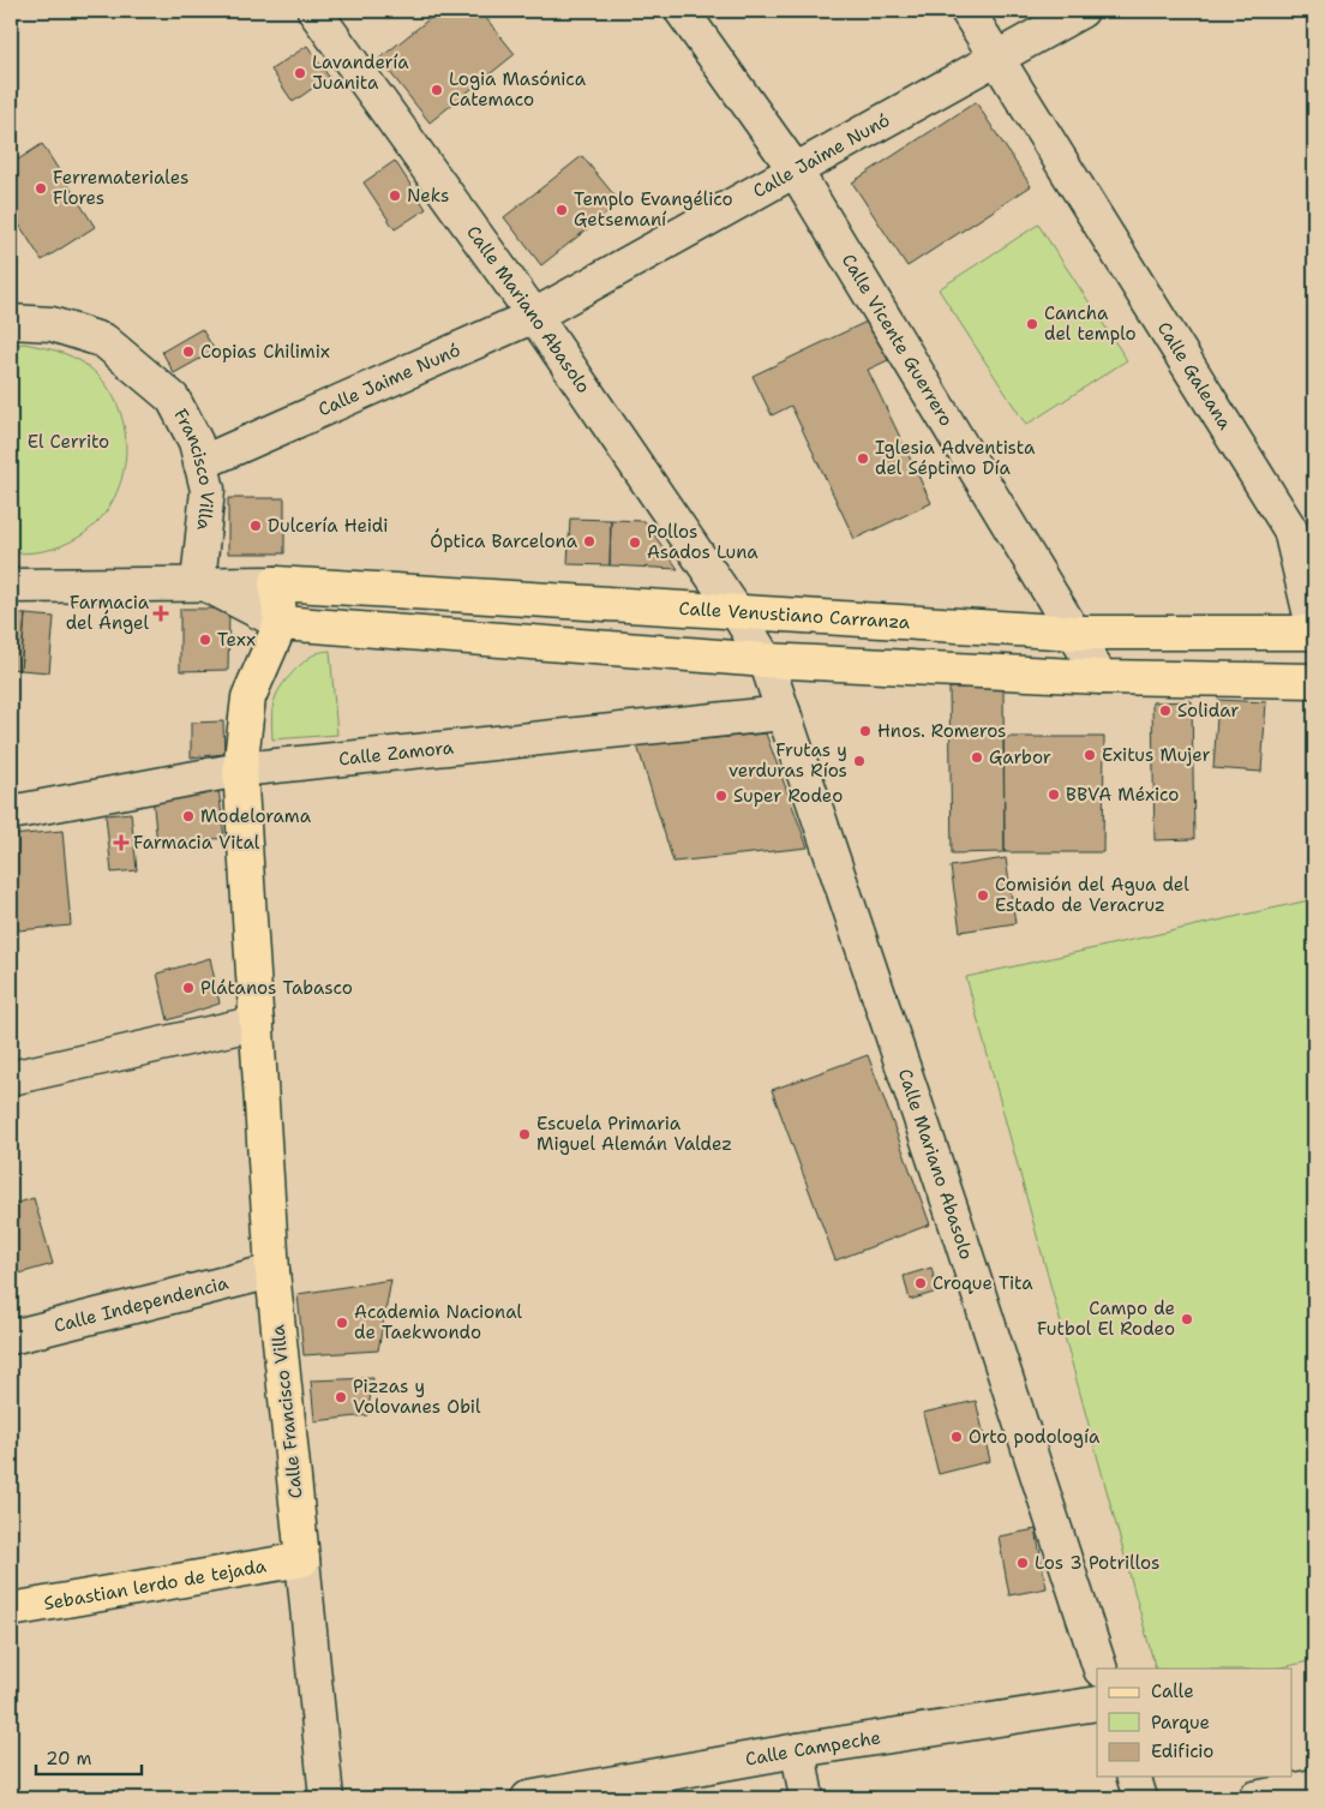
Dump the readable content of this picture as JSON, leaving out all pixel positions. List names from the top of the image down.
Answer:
{
  "streets": {
    "main road": ["Calle Venustiano Carranza", "Calle Francisco Villa", "Sebastian lerdo de tejada"],
    "street": [
      "Calle Jaime Nunó",
      "Calle Mariano Abasolo",
      "Calle Vicente Guerrero",
      "Calle Galeana",
      "Francisco Villa",
      "Calle Zamora",
      "Calle Independencia",
      "Calle Campeche"
    ]
  },
  "crossings": [
    ["Calle Jaime Nunó", "Calle Mariano Abasolo"],
    ["Calle Jaime Nunó", "Calle Vicente Guerrero"],
    ["Calle Jaime Nunó", "Calle Galeana"],
    ["Calle Jaime Nunó", "Francisco Villa"],
    ["Calle Mariano Abasolo", "Calle Venustiano Carranza"],
    ["Calle Mariano Abasolo", "Calle Zamora"],
    ["Calle Vicente Guerrero", "Calle Venustiano Carranza"],
    ["Calle Galeana", "Calle Venustiano Carranza"],
    ["Calle Zamora", "Calle Francisco Villa"],
    ["Calle Independencia", "Calle Francisco Villa"],
    ["Calle Francisco Villa", "Sebastian lerdo de tejada"]
  ],
  "parks": ["El Cerrito"],
  "places": {
    "other": [
      "Lavandería Juanita",
      "Logia Masónica Catemaco",
      "Ferremateriales Flores",
      "Neks",
      "Templo Evangélico Getsemaní",
      "Cancha del templo",
      "Copias Chilimix",
      "Iglesia Adventista del Séptimo Día",
      "Dulcería Heidi",
      "Óptica Barcelona",
      "Pollos Asados Luna",
      "Texx",
      "Solidar",
      "Hnos. Romeros",
      "Exitus Mujer",
      "Garbor",
      "Frutas y verduras Ríos",
      "BBVA México",
      "Super Rodeo",
      "Modelorama",
      "Comisión del Agua del Estado de Veracruz",
      "Plátanos Tabasco",
      "Escuela Primaria Miguel Alemán Valdez",
      "Croque Tita",
      "Campo de Futbol El Rodeo",
      "Academia Nacional de Taekwondo",
      "Pizzas y Volovanes Obil",
      "Orto podología",
      "Los 3 Potrillos"
    ],
    "health": ["Farmacia del Ángel", "Farmacia Vital"]
  },
  "legend": ["Calle", "Parque", "Edificio"],
  "scale_bar": "20 m"
}
